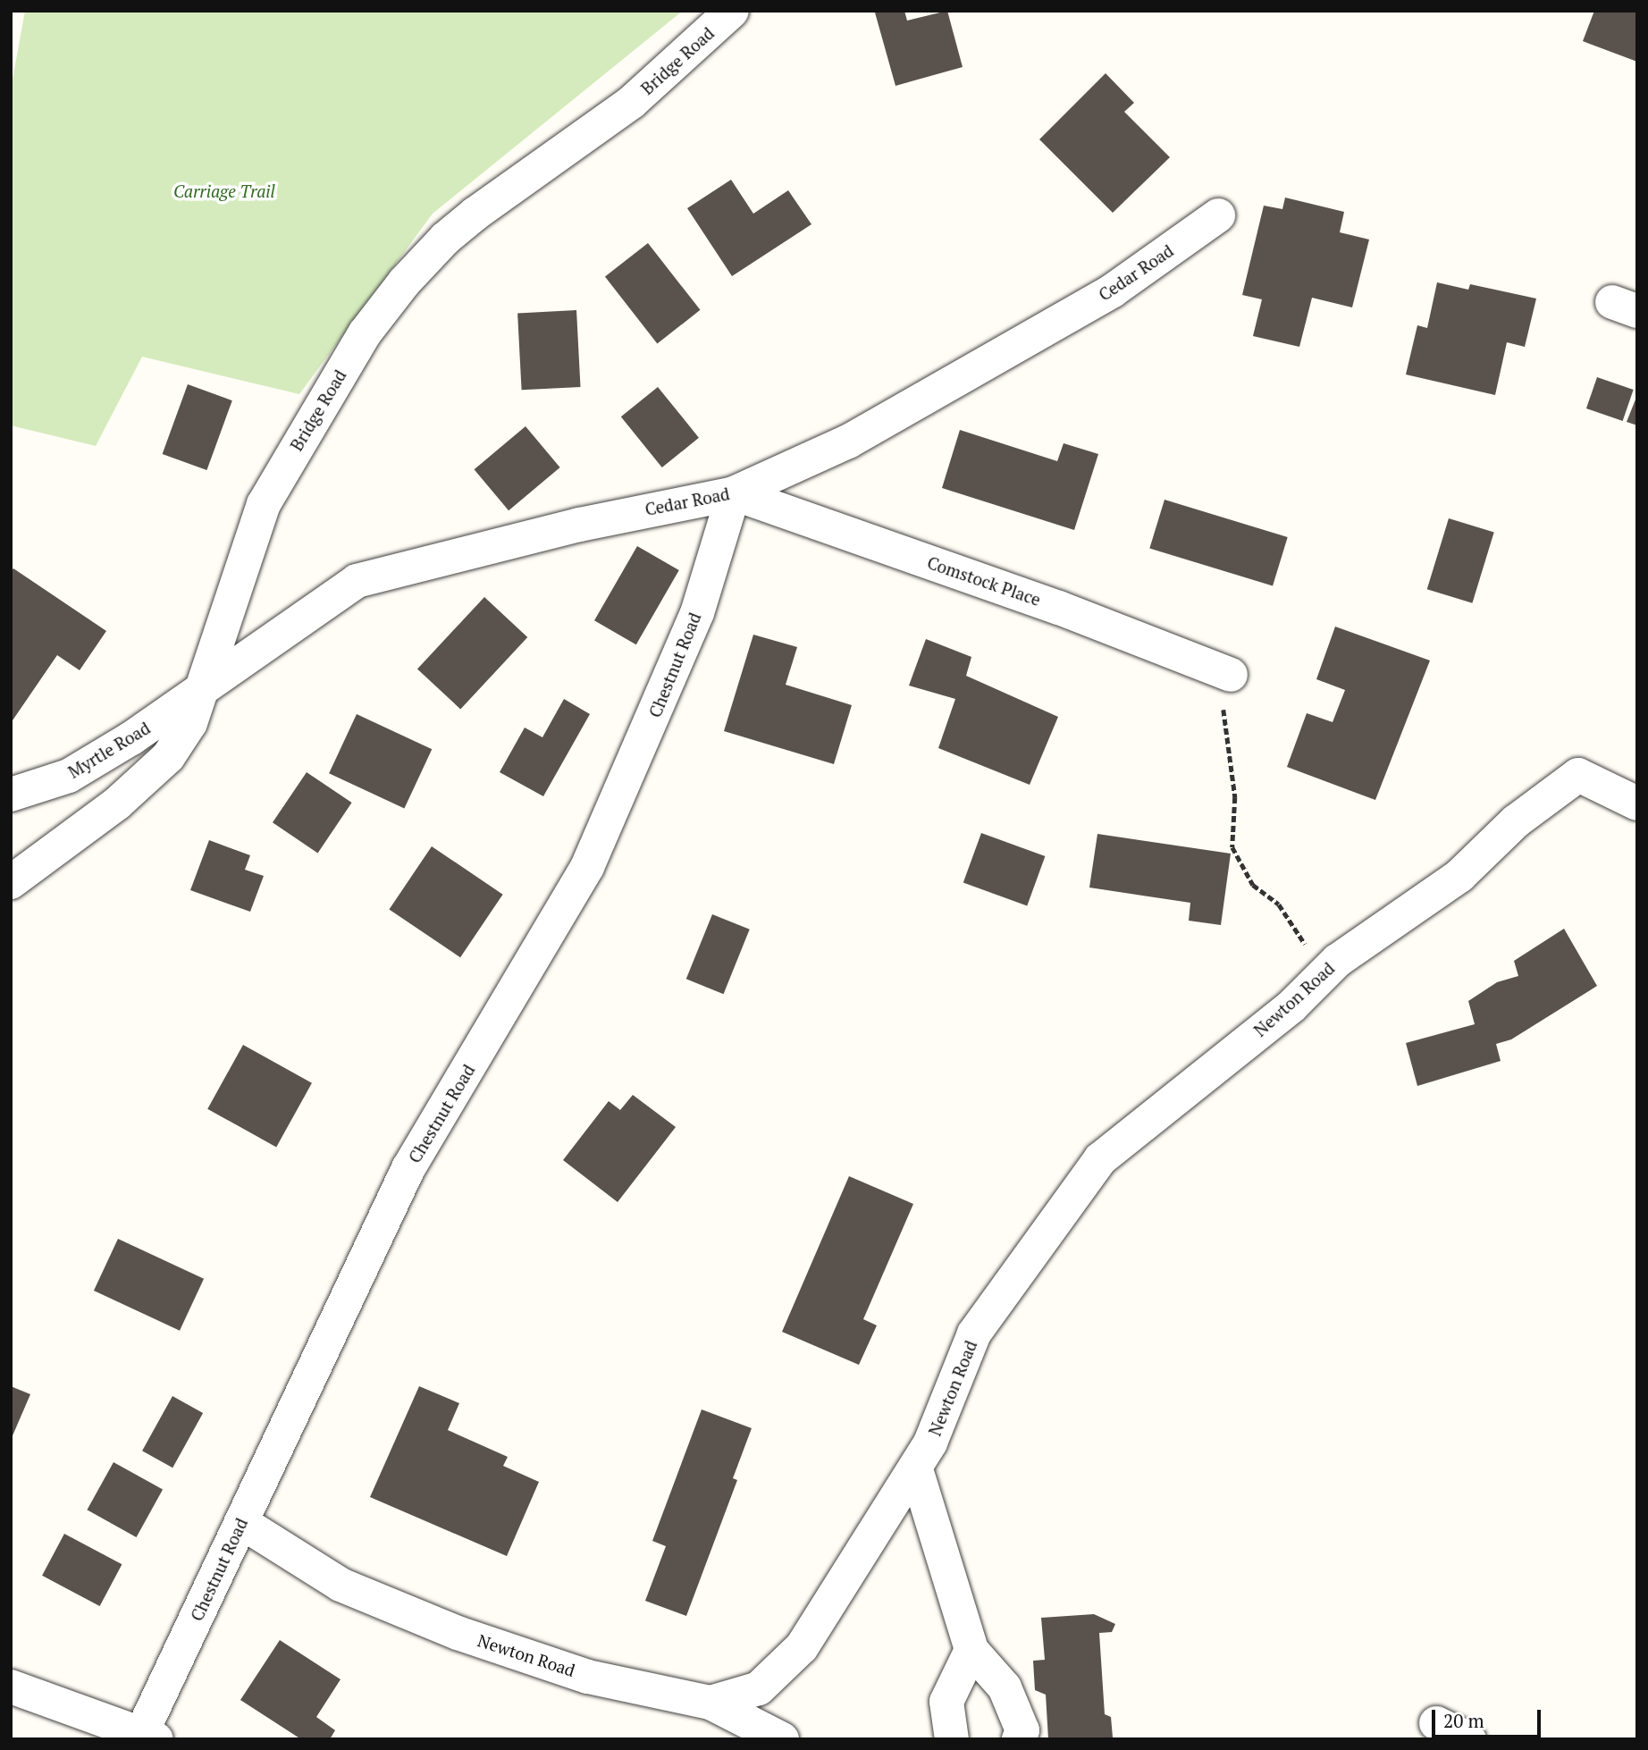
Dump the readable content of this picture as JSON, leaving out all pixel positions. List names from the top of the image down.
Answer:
{
  "streets": {
    "street": [
      "Bridge Road",
      "Cedar Road",
      "Comstock Place",
      "Chestnut Road",
      "Myrtle Road",
      "Newton Road"
    ]
  },
  "crossings": [
    ["Bridge Road", "Cedar Road"],
    ["Bridge Road", "Myrtle Road"],
    ["Cedar Road", "Comstock Place"],
    ["Cedar Road", "Chestnut Road"],
    ["Cedar Road", "Myrtle Road"],
    ["Comstock Place", "Chestnut Road"],
    ["Chestnut Road", "Newton Road"]
  ],
  "parks": ["Carriage Trail"],
  "scale_bar": "20 m"
}
